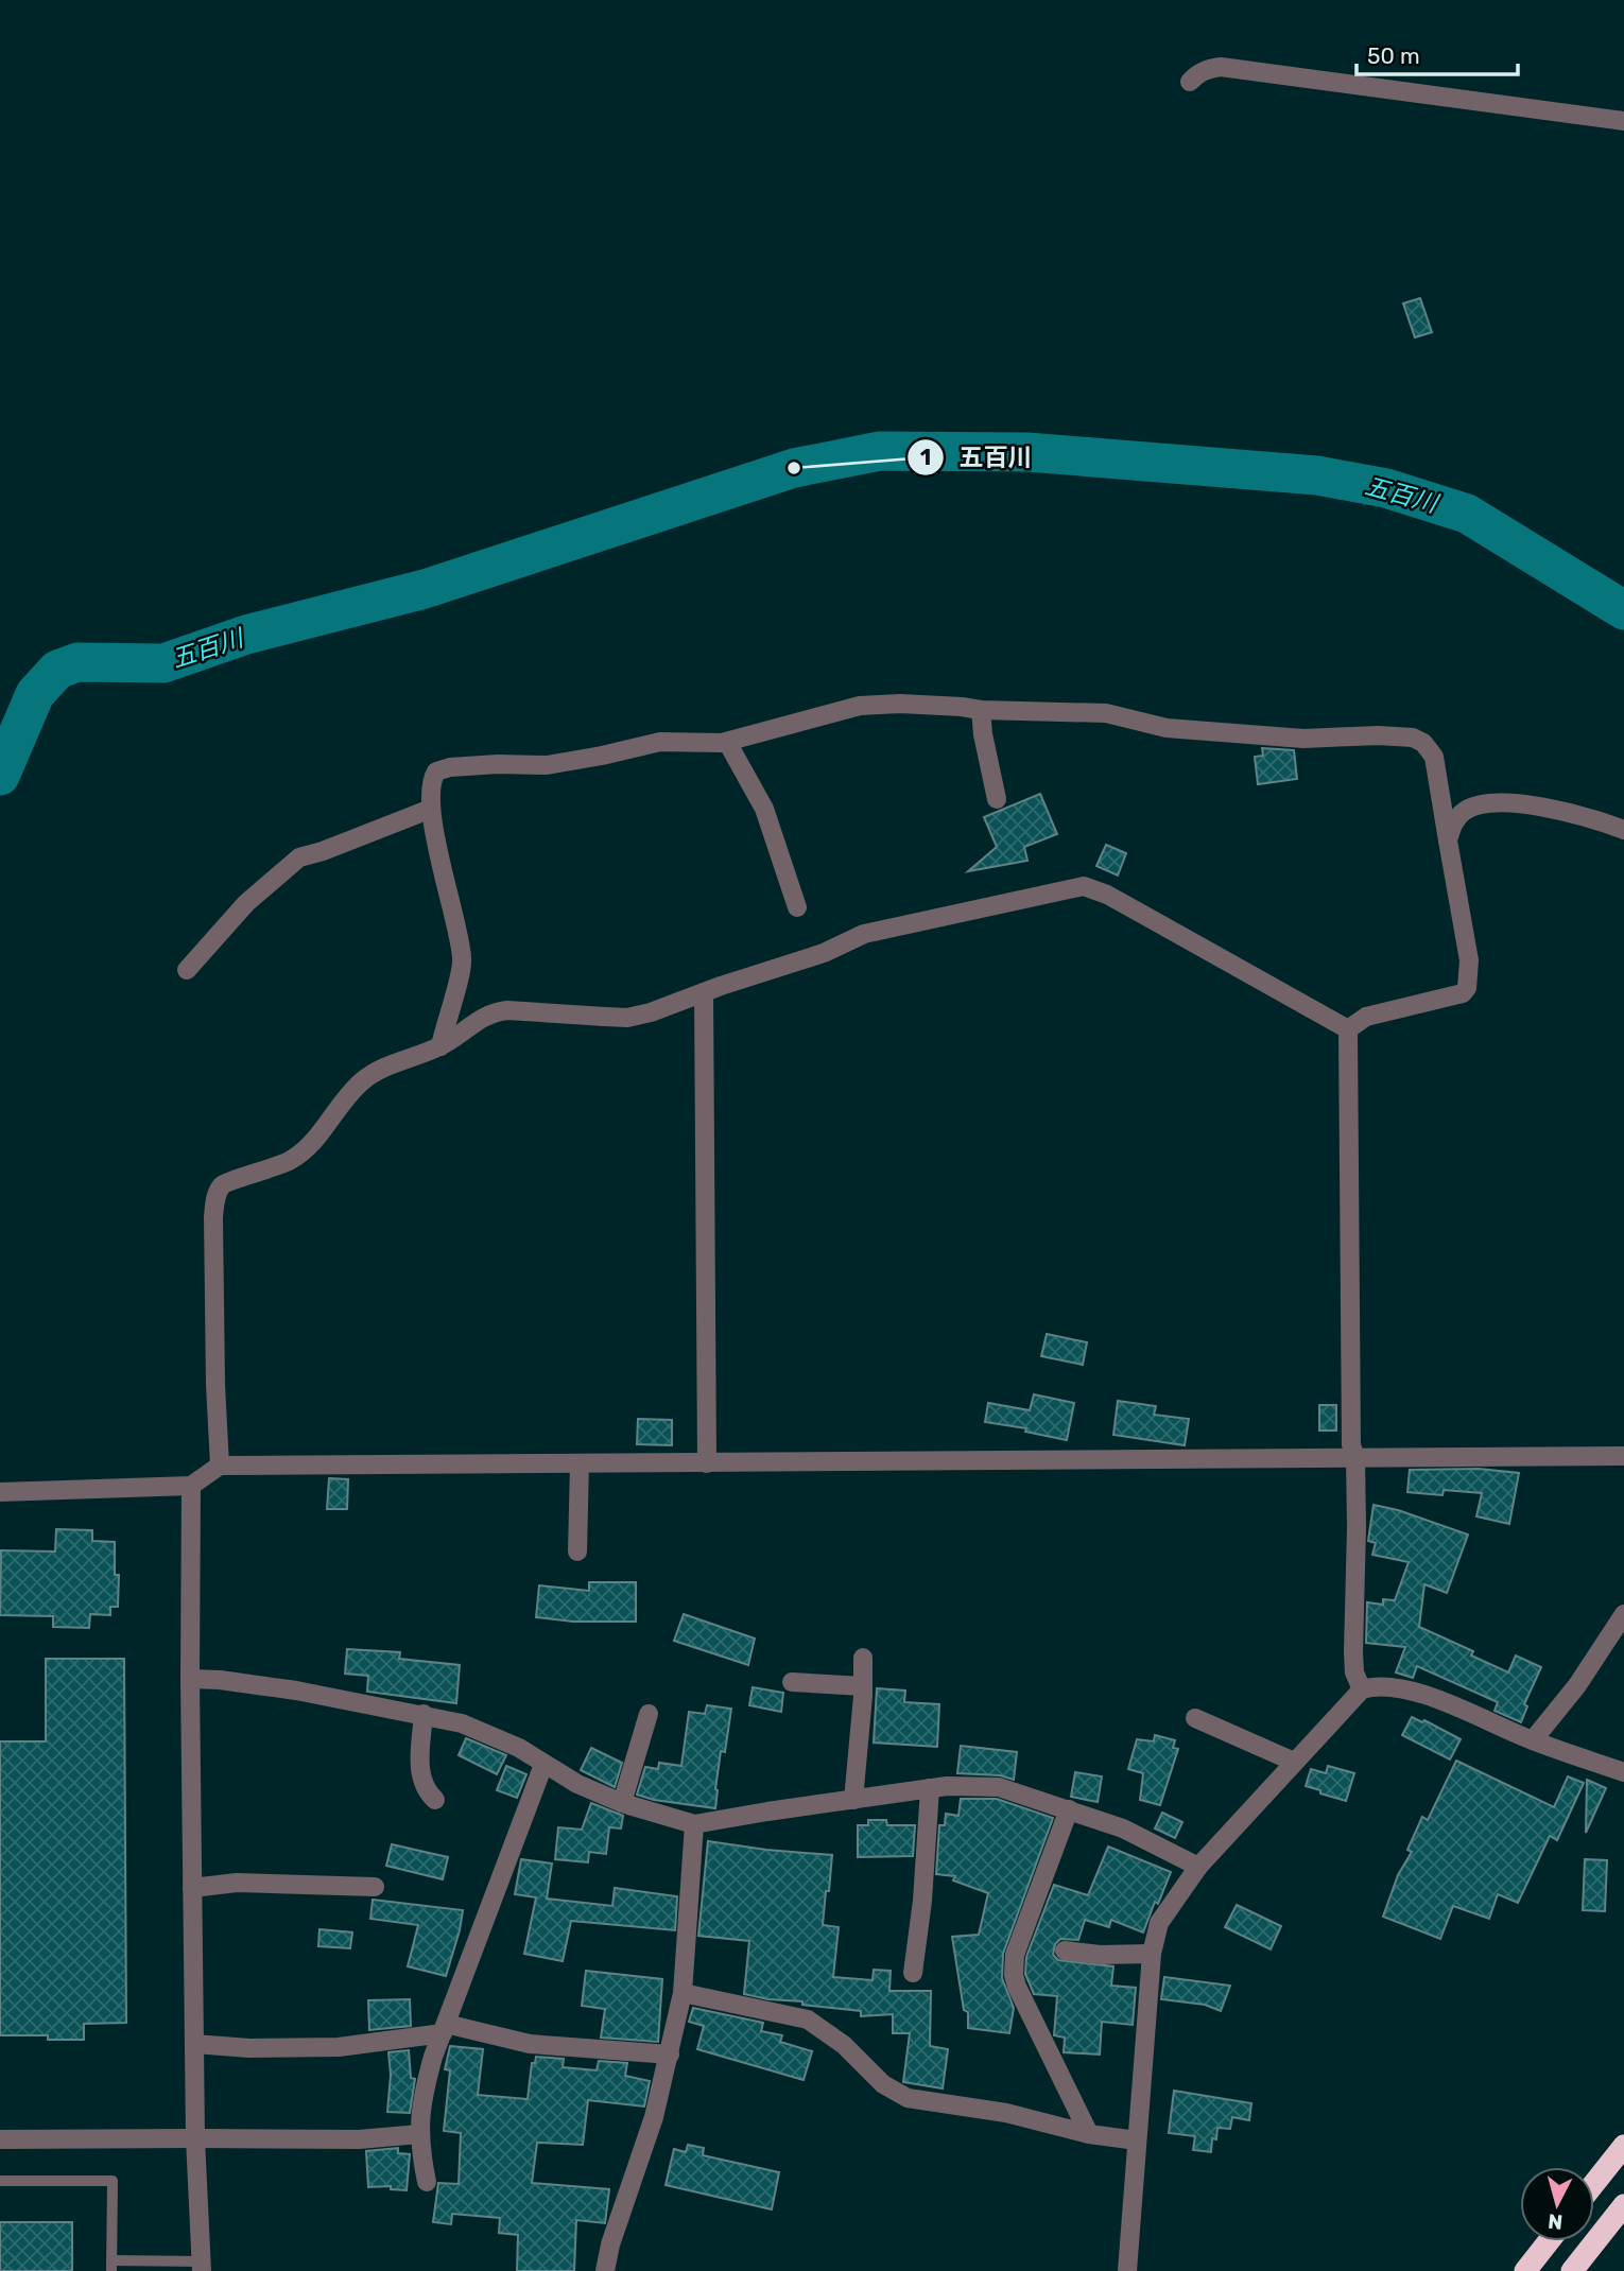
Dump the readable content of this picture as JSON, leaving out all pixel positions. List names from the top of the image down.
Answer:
{
  "water": ["五百川"],
  "places": ["五百川"],
  "scale_bar": "50 m",
  "north": "bottom"
}
